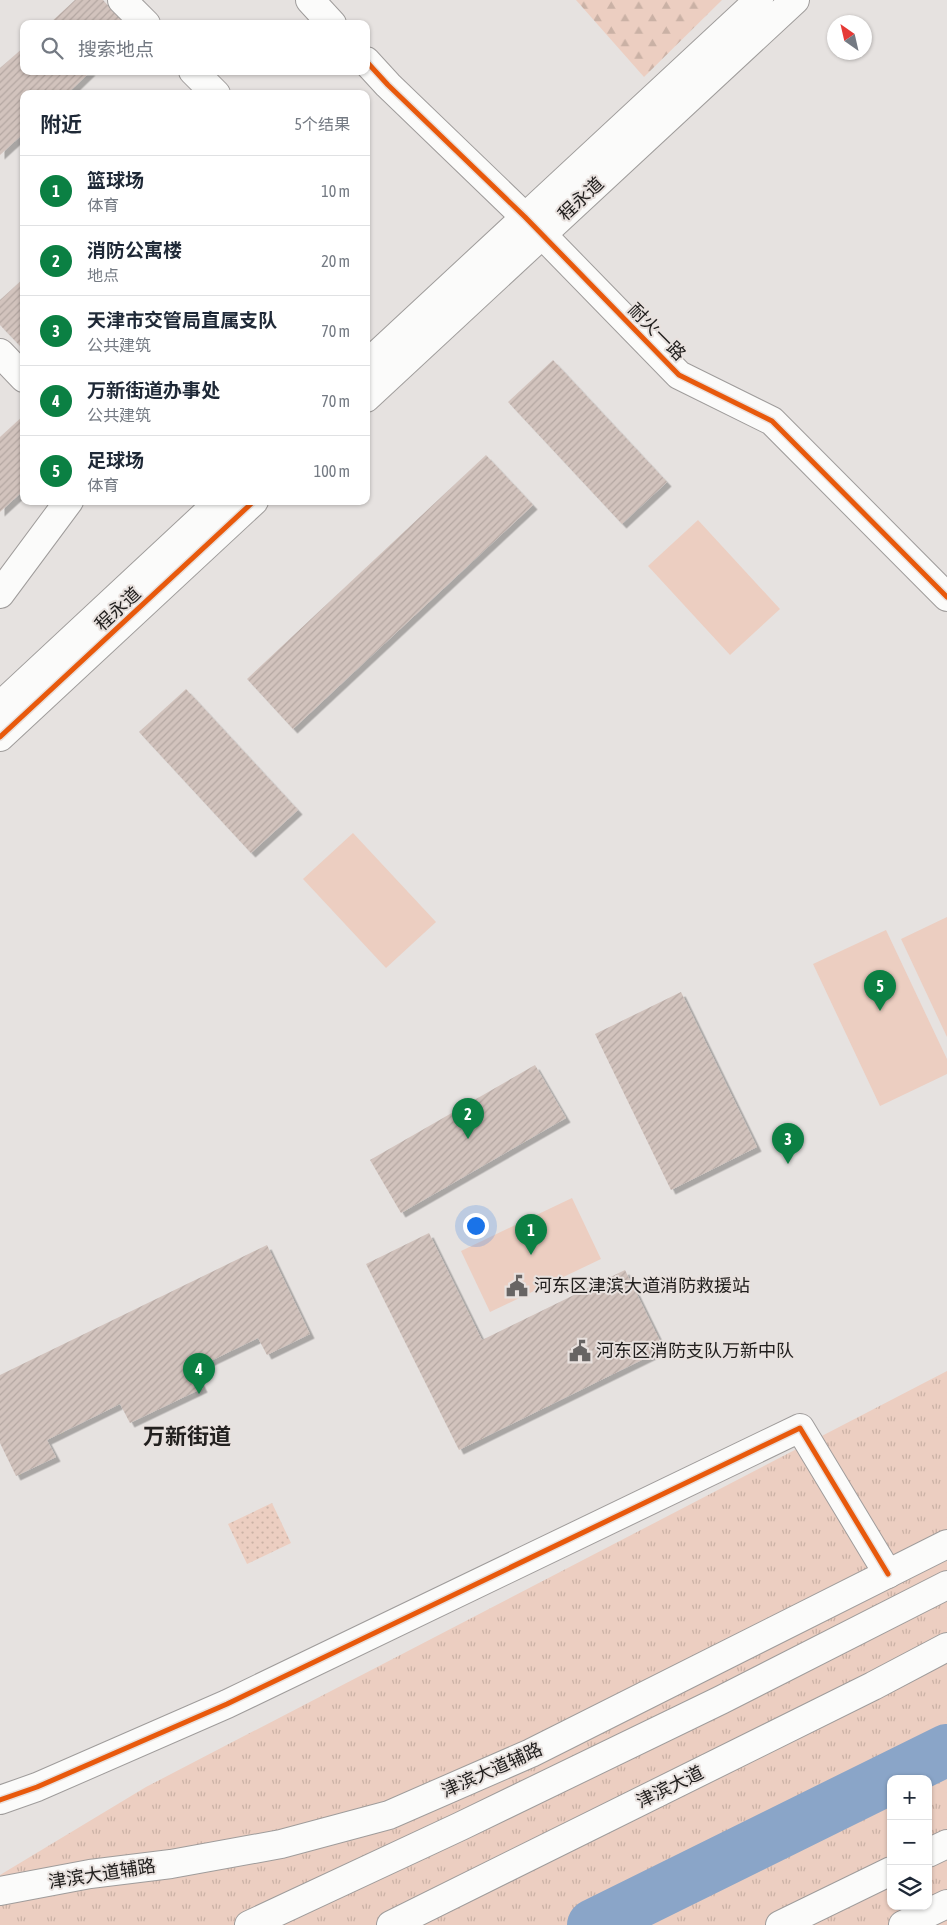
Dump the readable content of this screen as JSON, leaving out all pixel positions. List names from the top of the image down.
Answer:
{
  "streets": {
    "main road": [
      "程永道",
      "耐火一路",
      "津滨大道辅路",
      "津滨大道"
    ]
  },
  "crossings": [
    ["程永道", "耐火一路"]
  ],
  "districts": ["万新街道"],
  "places": {
    "public building": ["河东区津滨大道消防救援站", "河东区消防支队万新中队"]
  },
  "north": "top left",
  "page": {
    "search": "搜索地点",
    "heading": ["附近", "5个结果"],
    "list": [
      {
        "mark": "1",
        "name": "篮球场",
        "note": "体育",
        "value": "10 m"
      },
      {
        "mark": "2",
        "name": "消防公寓楼",
        "note": "地点",
        "value": "20 m"
      },
      {
        "mark": "3",
        "name": "天津市交管局直属支队",
        "note": "公共建筑",
        "value": "70 m"
      },
      {
        "mark": "4",
        "name": "万新街道办事处",
        "note": "公共建筑",
        "value": "70 m"
      },
      {
        "mark": "5",
        "name": "足球场",
        "note": "体育",
        "value": "100 m"
      }
    ],
    "pins": [
      "5",
      "2",
      "3",
      "1",
      "4"
    ],
    "map_buttons": ["+", "−"]
  }
}
